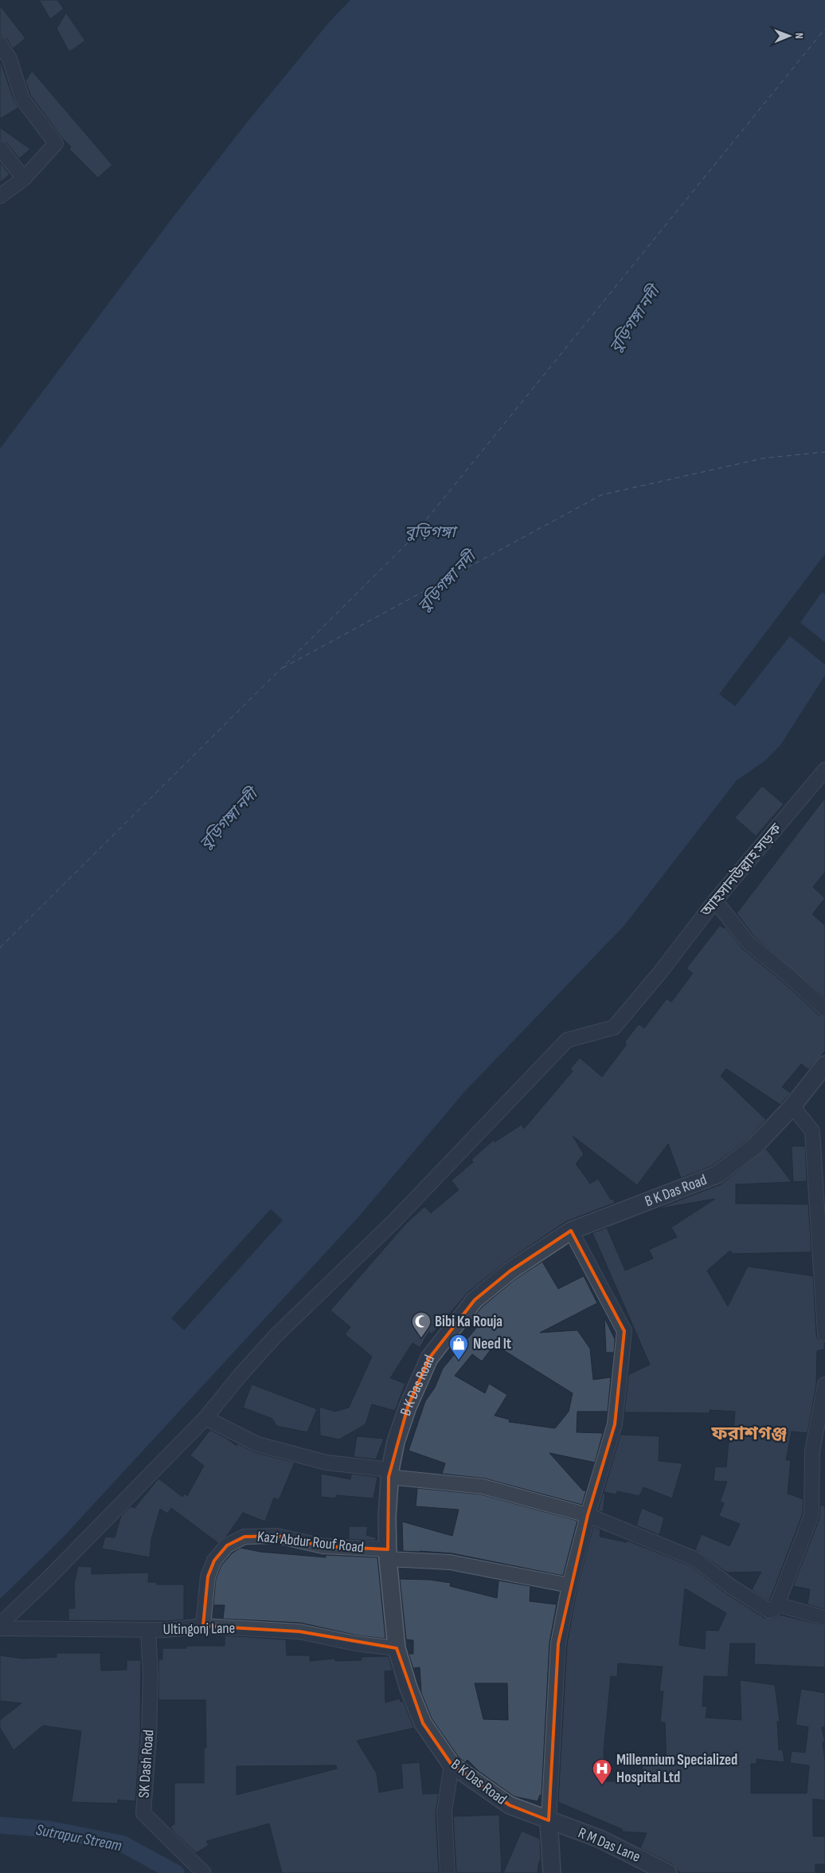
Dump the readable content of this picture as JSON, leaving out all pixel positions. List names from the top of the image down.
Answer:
{
  "streets": {
    "street": [
      "আহসানউল্লাহ সড়ক",
      "B K Das Road",
      "Kazi Abdur Rouf Road",
      "Ultingonj Lane",
      "SK Dash Road",
      "R M Das Lane"
    ]
  },
  "crossings": [
    ["B K Das Road", "Kazi Abdur Rouf Road"],
    ["B K Das Road", "Ultingonj Lane"],
    ["B K Das Road", "R M Das Lane"],
    ["Kazi Abdur Rouf Road", "Ultingonj Lane"],
    ["Ultingonj Lane", "SK Dash Road"]
  ],
  "districts": ["ফরাশগঞ্জ"],
  "water": ["বুড়িগঙ্গা নদী", "বুড়িগঙ্গা", "Sutrapur Stream"],
  "places": {
    "mosque": ["Bibi Ka Rouja"],
    "shop": ["Need It"],
    "hospital": ["Millennium Specialized Hospital Ltd"]
  },
  "north": "right"
}
